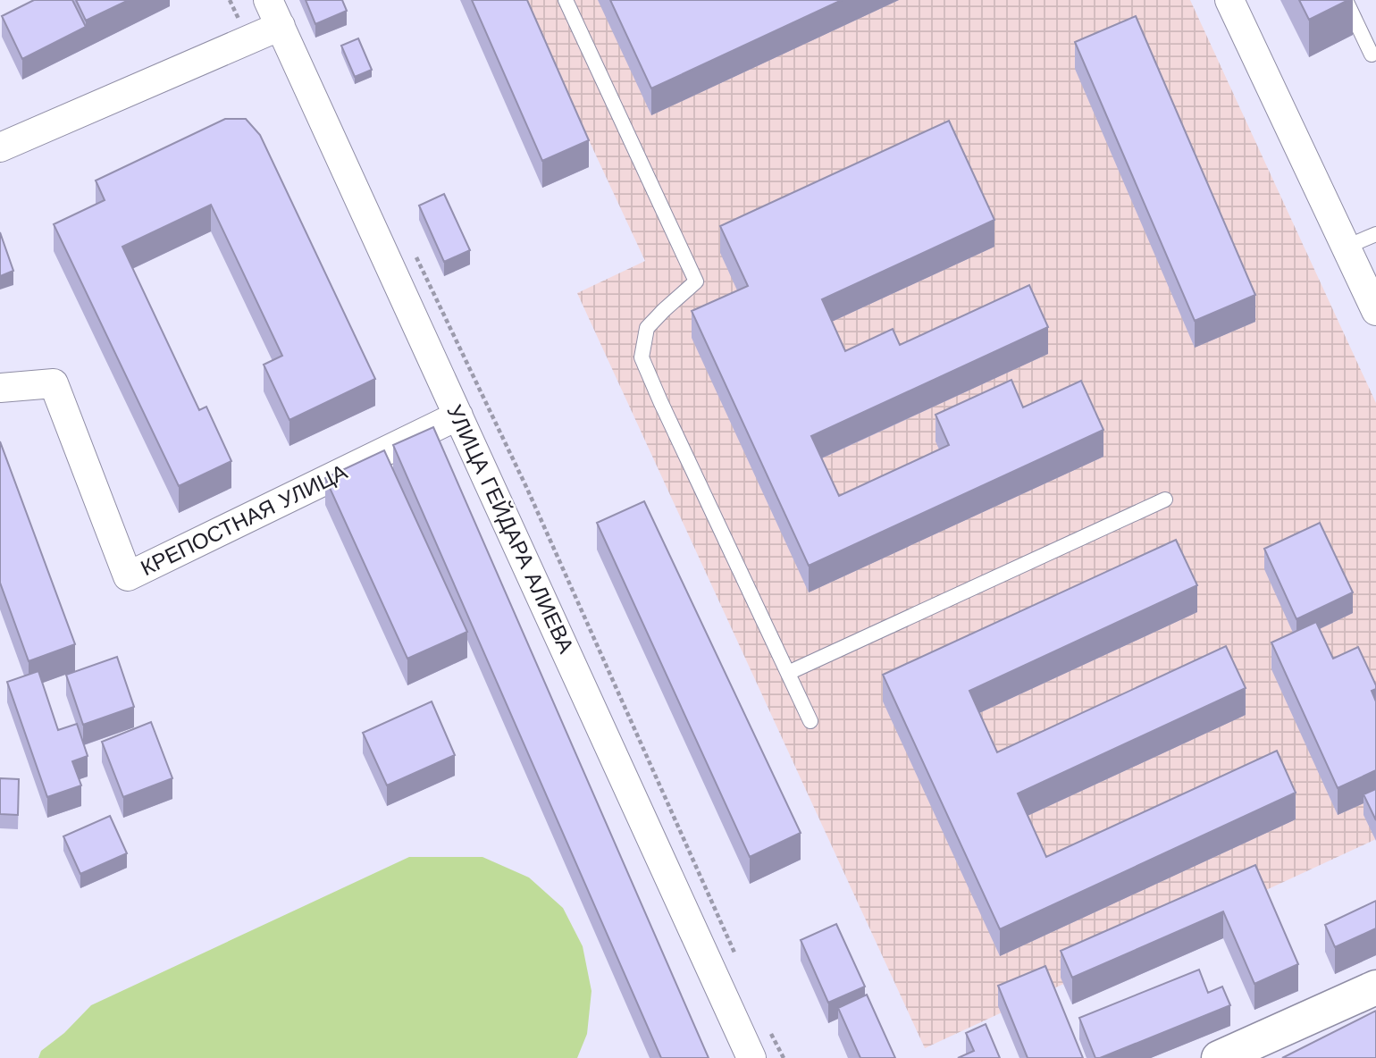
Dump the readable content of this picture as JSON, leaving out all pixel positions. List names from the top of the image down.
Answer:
{
  "streets": {
    "street": ["КРЕПОСТНАЯ УЛИЦА", "УЛИЦА ГЕЙДАРА АЛИЕВА"]
  },
  "crossings": [
    ["КРЕПОСТНАЯ УЛИЦА", "УЛИЦА ГЕЙДАРА АЛИЕВА"]
  ]
}
